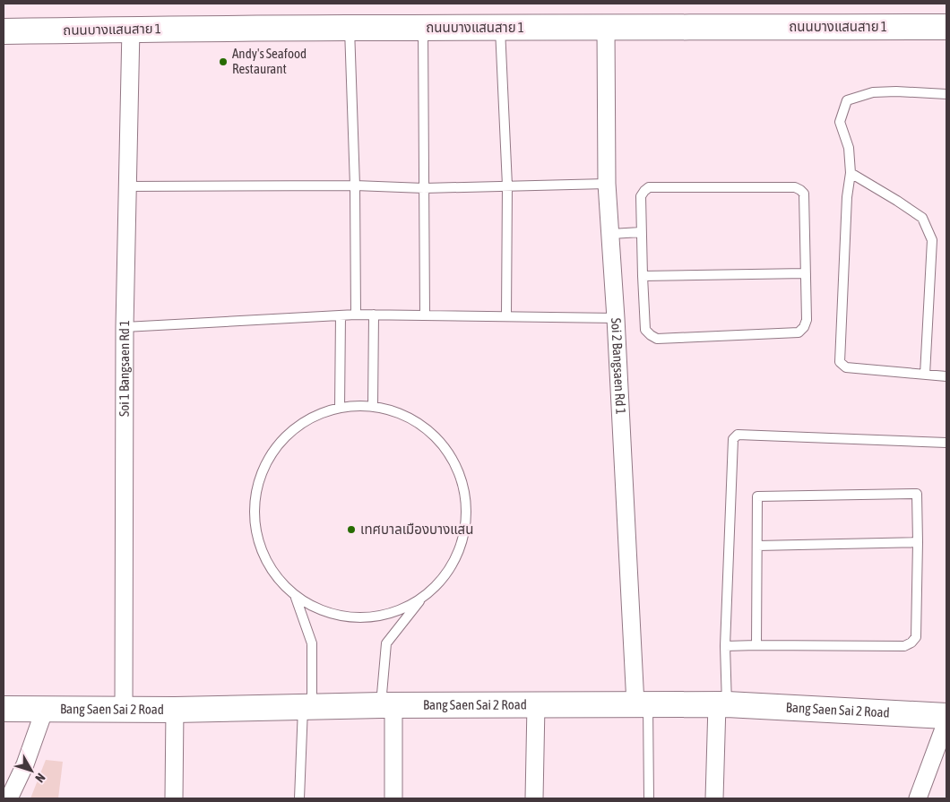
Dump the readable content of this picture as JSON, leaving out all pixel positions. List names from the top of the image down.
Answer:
{
  "streets": {
    "street": [
      "ถนนบางแสนสาย 1",
      "Soi 2 Bangsaen Rd 1",
      "Soi 1 Bangsaen Rd 1",
      "Bang Saen Sai 2 Road"
    ]
  },
  "crossings": [
    ["ถนนบางแสนสาย 1", "Soi 2 Bangsaen Rd 1"],
    ["ถนนบางแสนสาย 1", "Soi 1 Bangsaen Rd 1"],
    ["Soi 2 Bangsaen Rd 1", "Bang Saen Sai 2 Road"],
    ["Soi 1 Bangsaen Rd 1", "Bang Saen Sai 2 Road"]
  ],
  "places": ["Andy's Seafood Restaurant", "เทศบาลเมืองบางแสน"],
  "north": "bottom right"
}
